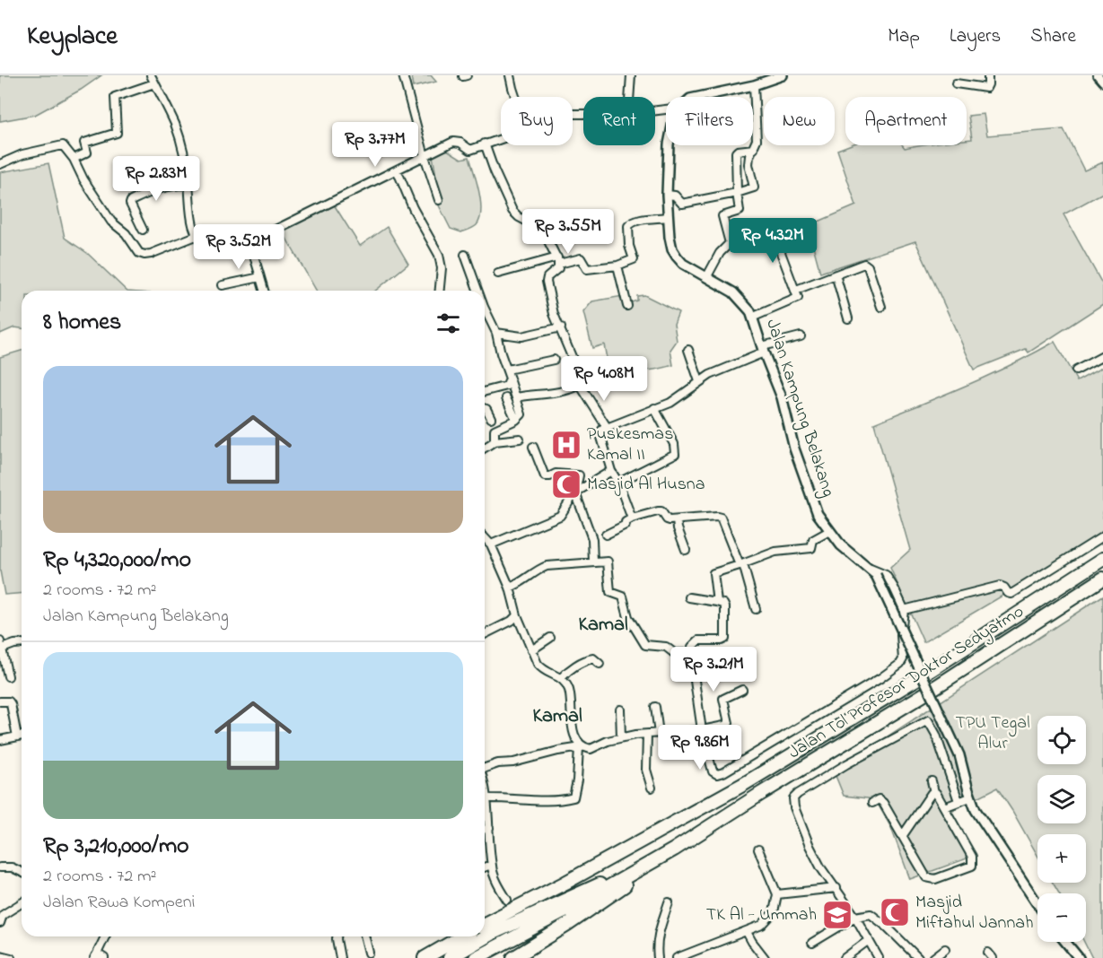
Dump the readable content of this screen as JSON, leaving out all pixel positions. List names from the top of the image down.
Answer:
{
  "streets": {
    "highway": ["Jalan Tol Profesor Doktor Sedyatmo"],
    "street": ["Jalan Kampung Belakang"]
  },
  "districts": ["Kamal", "Kamal"],
  "parks": ["TPU Tegal Alur"],
  "places": {
    "hospital": ["Puskesmas Kamal II"],
    "mosque": ["Masjid Al Husna", "Masjid Miftahul Jannah"],
    "school or university": ["TK Al - Ummah"]
  },
  "page": {
    "header": "Keyplace",
    "nav": ["Map", "Layers", "Share"],
    "chip": [
      "Buy",
      "Rent",
      "Filters",
      "New",
      "Apartment"
    ],
    "price": [
      "Rp 3.77M",
      "Rp 2.83M",
      "Rp 3.55M",
      "Rp 4.32M",
      "Rp 3.52M",
      "Rp 4.08M",
      "Rp 3.21M",
      "Rp 9.86M"
    ],
    "heading": "8 homes",
    "list": [
      {
        "name": "Rp 4,320,000/mo",
        "note": "2 rooms · 72 m² · Jalan Kampung Belakang"
      },
      {
        "name": "Rp 3,210,000/mo",
        "note": "2 rooms · 72 m² · Jalan Rawa Kompeni"
      }
    ],
    "map_buttons": ["+", "−"]
  }
}
